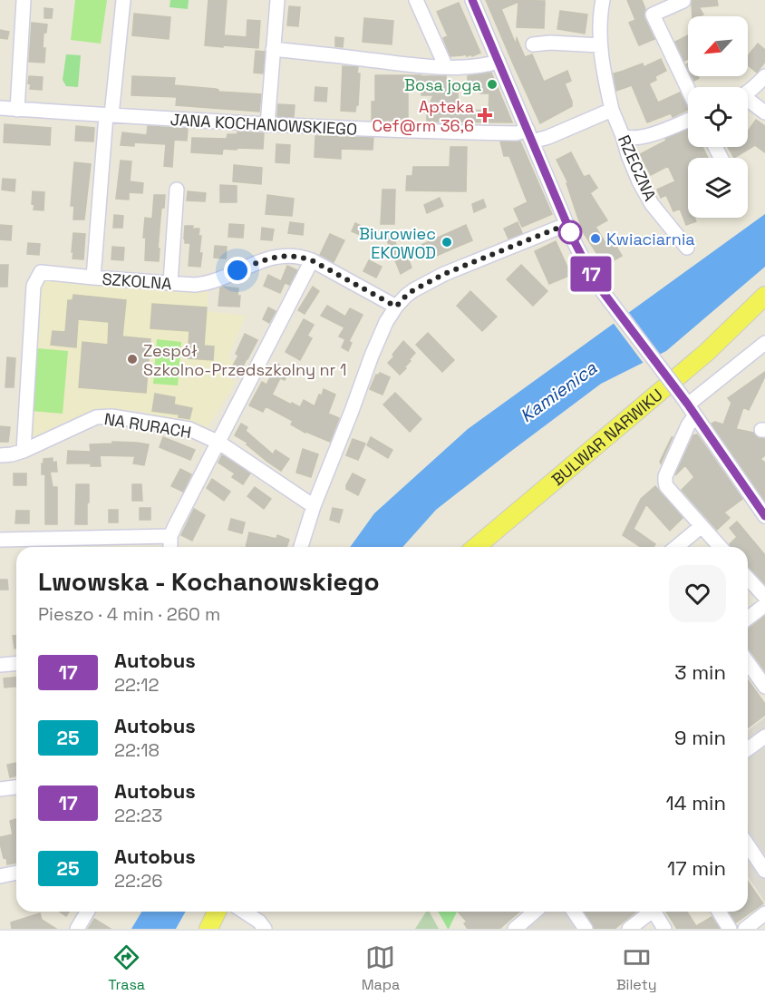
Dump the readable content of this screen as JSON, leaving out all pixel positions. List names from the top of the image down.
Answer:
{
  "streets": {
    "main road": ["BULWAR NARWIKU"],
    "street": [
      "JANA KOCHANOWSKIEGO",
      "RZECZNA",
      "SZKOLNA",
      "NA RURACH"
    ]
  },
  "crossings": [
    ["JANA KOCHANOWSKIEGO", "RZECZNA"],
    ["SZKOLNA", "NA RURACH"]
  ],
  "water": ["Kamienica"],
  "places": {
    "other": [
      "Bosa joga",
      "Kwiaciarnia",
      "Biurowiec EKOWOD",
      "Zespół Szkolno-Przedszkolny nr 1"
    ],
    "health": ["Apteka Cef@rm 36,6"]
  },
  "lines": ["bus line 17"],
  "north": "bottom left",
  "page": {
    "on_map": "17",
    "heading": ["Lwowska - Kochanowskiego", "Pieszo · 4 min · 260 m"],
    "list": [
      {
        "mark": "17",
        "name": "Autobus",
        "note": "22:12",
        "value": "3 min"
      },
      {
        "mark": "25",
        "name": "Autobus",
        "note": "22:18",
        "value": "9 min"
      },
      {
        "mark": "17",
        "name": "Autobus",
        "note": "22:23",
        "value": "14 min"
      },
      {
        "mark": "25",
        "name": "Autobus",
        "note": "22:26",
        "value": "17 min"
      }
    ],
    "tabs": ["Trasa", "Mapa", "Bilety"]
  }
}
